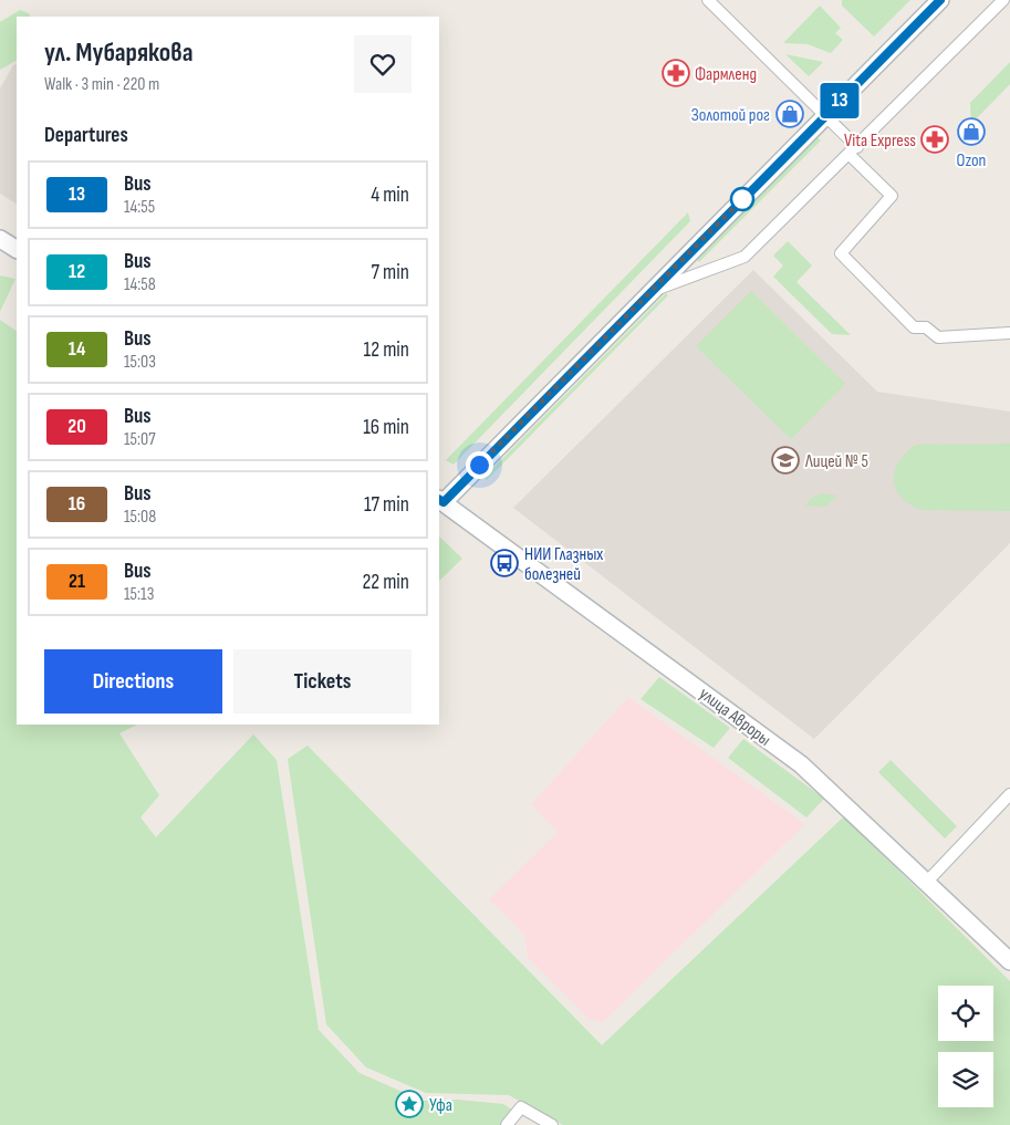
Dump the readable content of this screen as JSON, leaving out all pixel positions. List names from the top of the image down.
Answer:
{
  "streets": {
    "street": ["улица Авроры"]
  },
  "places": {
    "pharmacy": ["Фармленд", "Vita Express"],
    "shop": ["Золотой рог", "Ozon"],
    "school or university": ["Лицей № 5"],
    "bus stop": ["НИИ Глазных болезней"],
    "place": ["Уфа"]
  },
  "lines": ["bus line 13"],
  "page": {
    "on_map": "13",
    "heading": [
      ["ул. Мубарякова", "Walk · 3 min · 220 m"],
      "Departures"
    ],
    "list": [
      {
        "mark": "13",
        "name": "Bus",
        "note": "14:55",
        "value": "4 min"
      },
      {
        "mark": "12",
        "name": "Bus",
        "note": "14:58",
        "value": "7 min"
      },
      {
        "mark": "14",
        "name": "Bus",
        "note": "15:03",
        "value": "12 min"
      },
      {
        "mark": "20",
        "name": "Bus",
        "note": "15:07",
        "value": "16 min"
      },
      {
        "mark": "16",
        "name": "Bus",
        "note": "15:08",
        "value": "17 min"
      },
      {
        "mark": "21",
        "name": "Bus",
        "note": "15:13",
        "value": "22 min"
      }
    ],
    "buttons": ["Directions", "Tickets"]
  }
}
